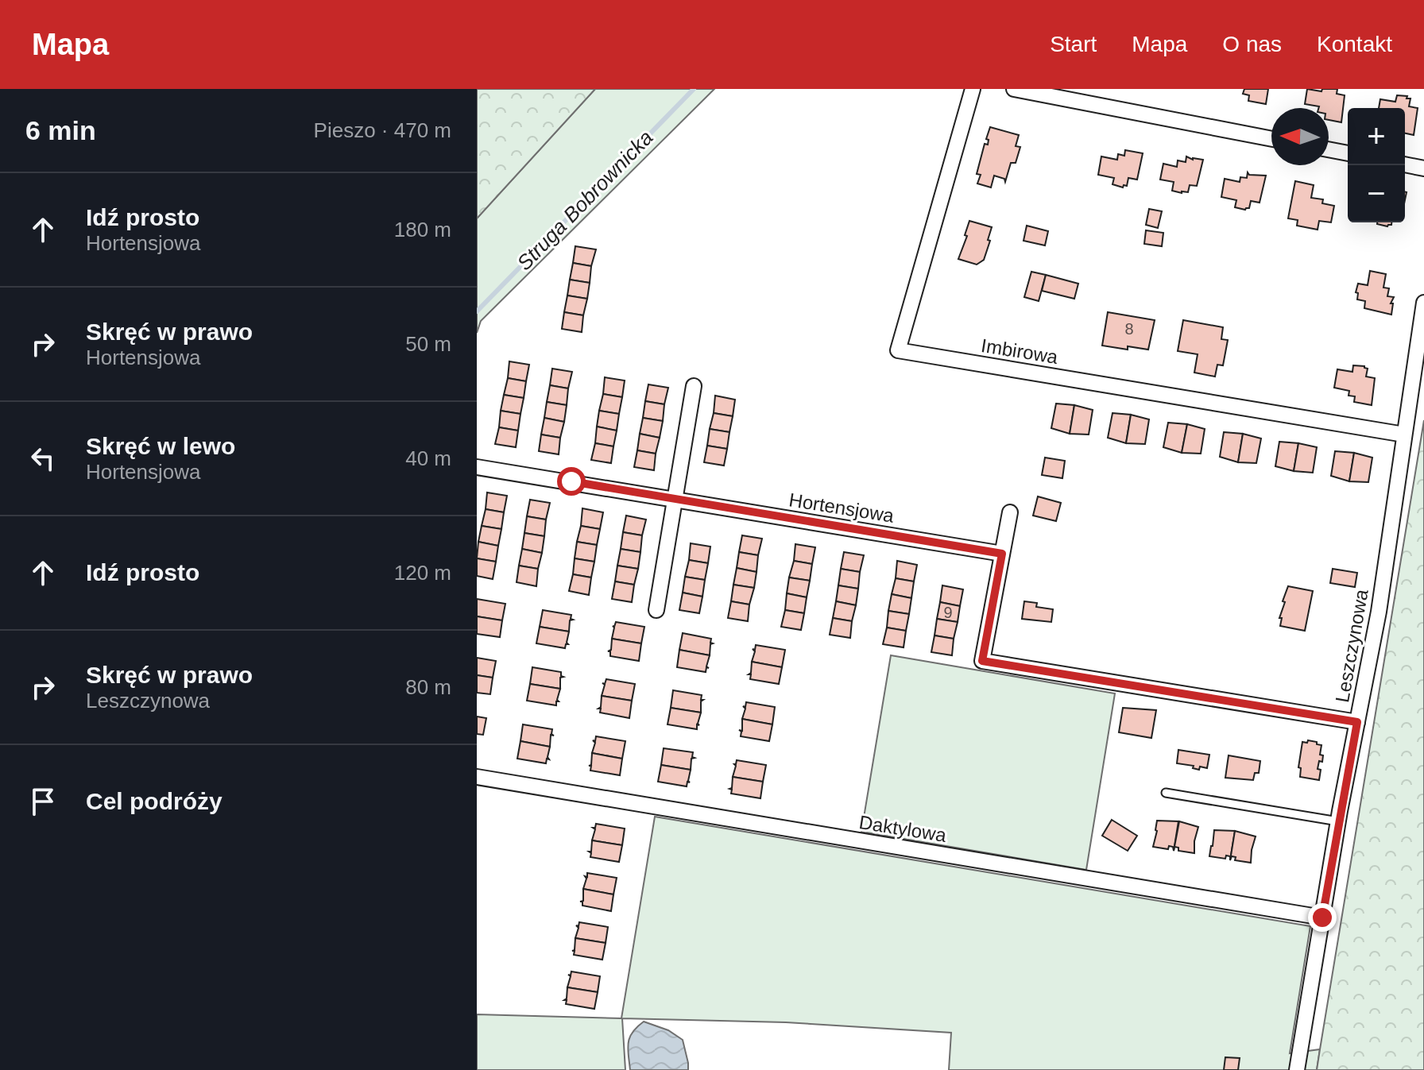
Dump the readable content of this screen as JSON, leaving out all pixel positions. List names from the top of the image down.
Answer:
{
  "streets": {
    "street": [
      "Imbirowa",
      "Hortensjowa",
      "Leszczynowa",
      "Daktylowa"
    ]
  },
  "crossings": [
    ["Imbirowa", "Leszczynowa"],
    ["Leszczynowa", "Daktylowa"]
  ],
  "water": ["Struga Bobrownicka"],
  "house_numbers": ["8", "9"],
  "north": "left",
  "page": {
    "header": "Mapa",
    "nav": [
      "Start",
      "Mapa",
      "O nas",
      "Kontakt"
    ],
    "heading": ["6 min", "Pieszo · 470 m"],
    "map_buttons": ["+", "−"],
    "list": [
      ["Idź prosto", "Hortensjowa", "180 m"],
      ["Skręć w prawo", "Hortensjowa", "50 m"],
      ["Skręć w lewo", "Hortensjowa", "40 m"],
      ["Idź prosto", "120 m"],
      ["Skręć w prawo", "Leszczynowa", "80 m"],
      "Cel podróży"
    ]
  }
}
